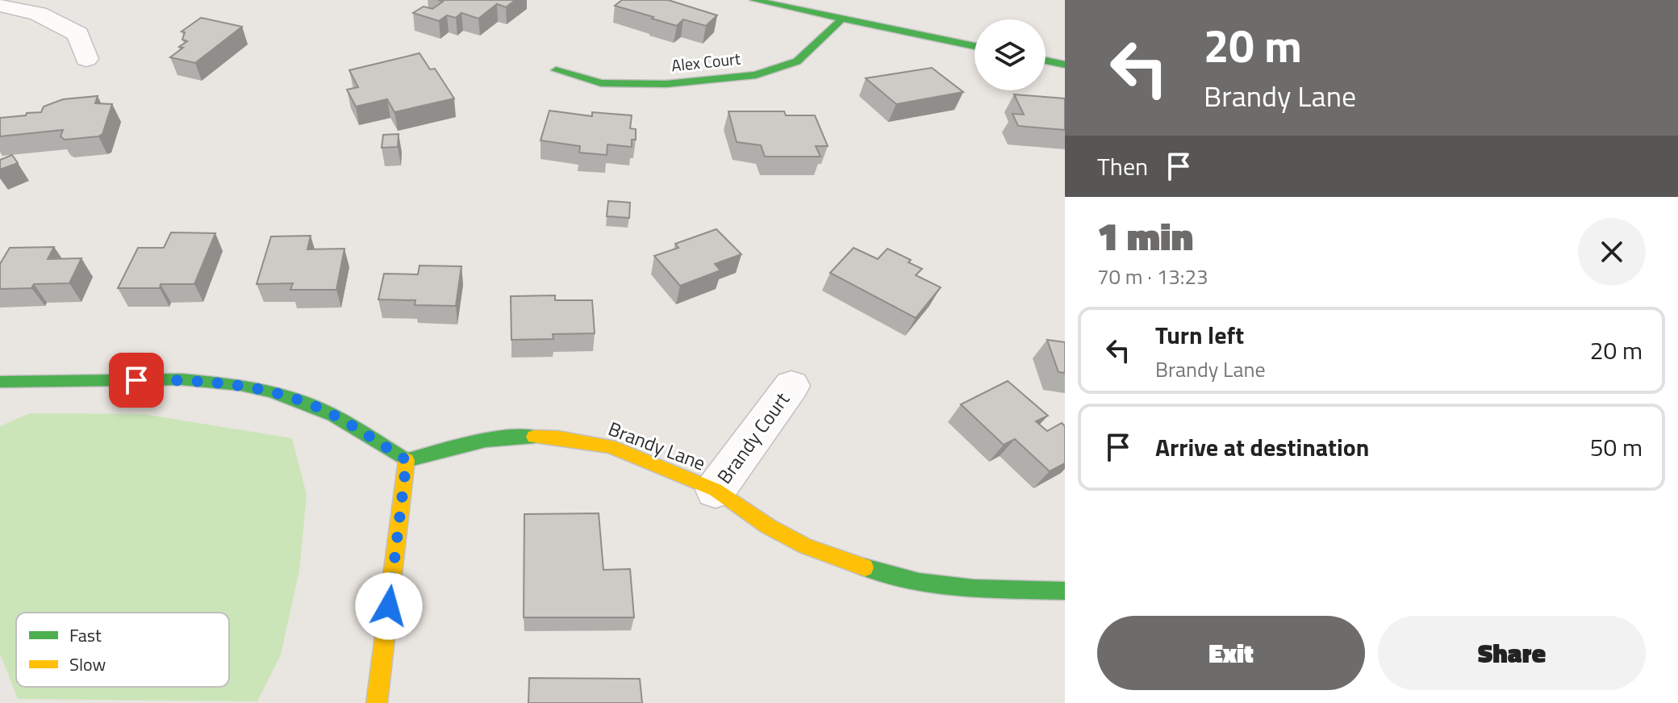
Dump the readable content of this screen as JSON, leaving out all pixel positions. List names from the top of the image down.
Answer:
{
  "streets": {
    "street": ["Alex Court", "Brandy Court", "Brandy Lane"]
  },
  "crossings": [
    ["Brandy Court", "Brandy Lane"]
  ],
  "legend": ["Fast", "Slow"],
  "page": {
    "turn": ["20 m", "Brandy Lane"],
    "then": "Then",
    "heading": ["1 min", "70 m · 13:23"],
    "list": [
      {
        "name": "Turn left",
        "note": "Brandy Lane",
        "value": "20 m"
      },
      {
        "name": "Arrive at destination",
        "value": "50 m"
      }
    ],
    "buttons": ["Exit", "Share"]
  }
}
